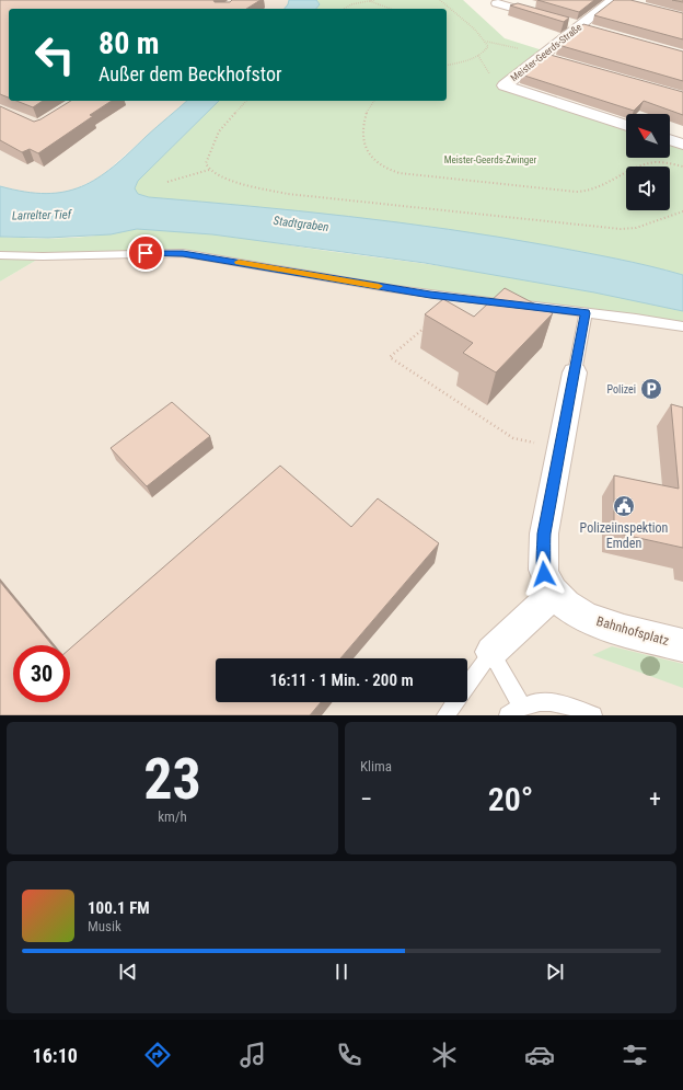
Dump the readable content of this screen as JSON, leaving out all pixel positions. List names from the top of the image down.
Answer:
{
  "streets": {
    "street": ["Meister-Geerds-Straße", "Bahnhofsplatz"]
  },
  "water": ["Larrelter Tief", "Stadtgraben"],
  "parks": ["Meister-Geerds-Zwinger"],
  "places": {
    "parking": ["Polizei"],
    "public building": ["Polizeiinspektion Emden"]
  },
  "north": "top left",
  "page": {
    "turn": ["80 m", "Außer dem Beckhofstor"],
    "limit": "30",
    "trip": "16:11 · 1 Min. · 200 m",
    "tile": [
      ["23", "km/h"],
      "Klima"
    ],
    "heat": ["−", "20°", "+"],
    "song": ["100.1 FM", "Musik"],
    "tabs": "16:10"
  }
}
